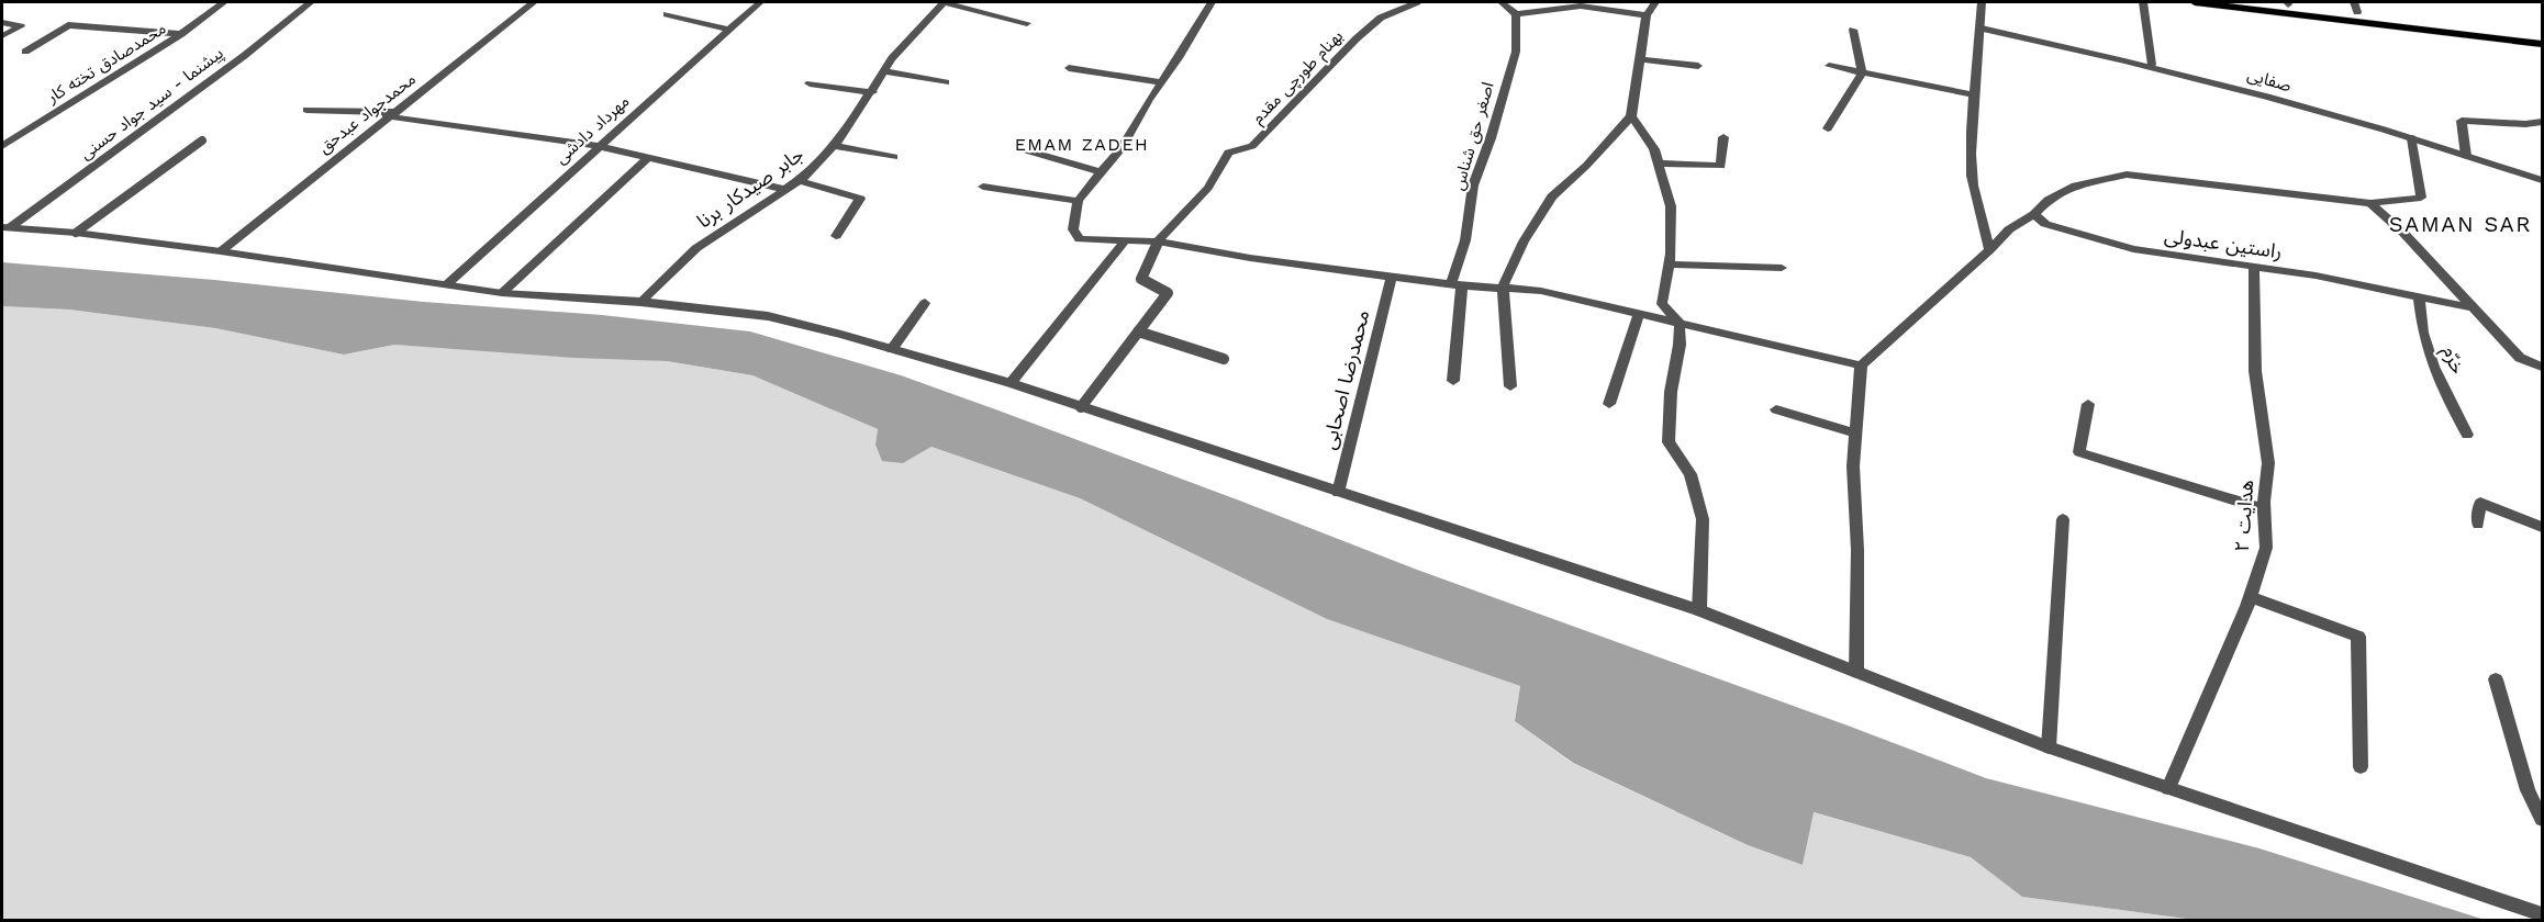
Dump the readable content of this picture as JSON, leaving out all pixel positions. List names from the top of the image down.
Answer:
{
  "streets": {
    "street": [
      "محمدصادق تخته کار",
      "بهنام طورچی مقدم",
      "صفایی",
      "پیشنما - سید جواد حسنی",
      "محمدجواد عبدحق",
      "مهرداد دادشی",
      "اصغر حق شناس",
      "جابر صیدکار برنا",
      "راستین عبدولی",
      "خرّم",
      "محمدرضا اصحابی",
      "هدایت ۲"
    ]
  },
  "crossings": [
    ["راستین عبدولی", "خرّم"],
    ["راستین عبدولی", "هدایت ۲"]
  ],
  "districts": ["EMAM ZADEH", "SAMAN SAR"]
}
